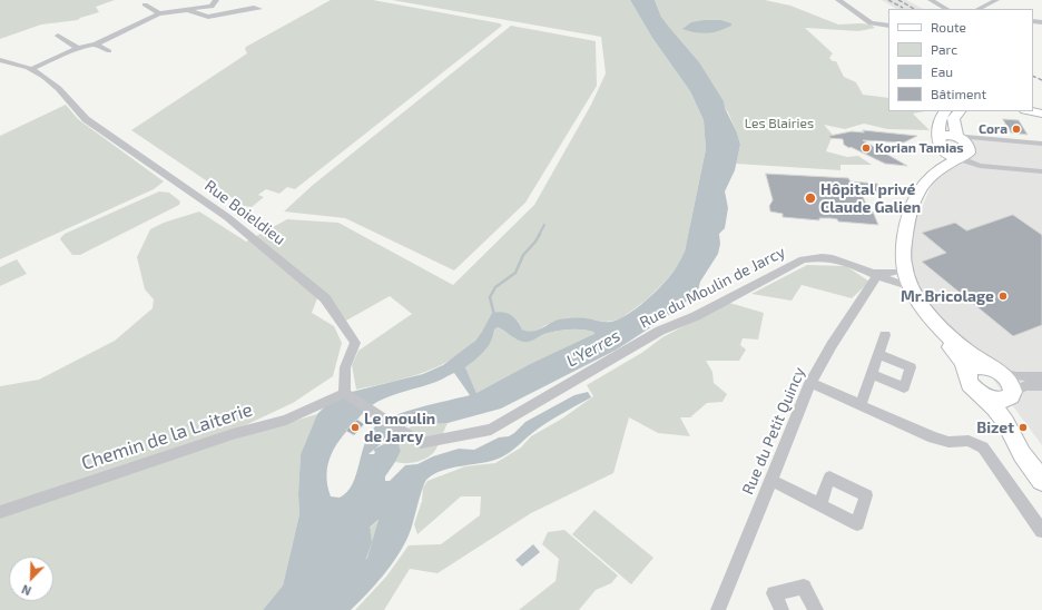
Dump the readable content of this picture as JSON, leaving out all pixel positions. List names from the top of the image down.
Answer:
{
  "streets": {
    "street": [
      "Rue Boieldieu",
      "Rue du Moulin de Jarcy",
      "Rue du Petit Quincy",
      "Chemin de la Laiterie"
    ]
  },
  "crossings": [
    ["Rue Boieldieu", "Rue du Moulin de Jarcy"],
    ["Rue Boieldieu", "Chemin de la Laiterie"],
    ["Rue du Moulin de Jarcy", "Rue du Petit Quincy"],
    ["Rue du Moulin de Jarcy", "Chemin de la Laiterie"]
  ],
  "water": ["L'Yerres"],
  "parks": ["Les Blairies"],
  "places": [
    "Cora",
    "Korian Tamias",
    "Hôpital privé Claude Galien",
    "Mr.Bricolage",
    "Le moulin de Jarcy",
    "Bizet"
  ],
  "legend": [
    "Route",
    "Parc",
    "Eau",
    "Bâtiment"
  ],
  "north": "bottom left"
}
